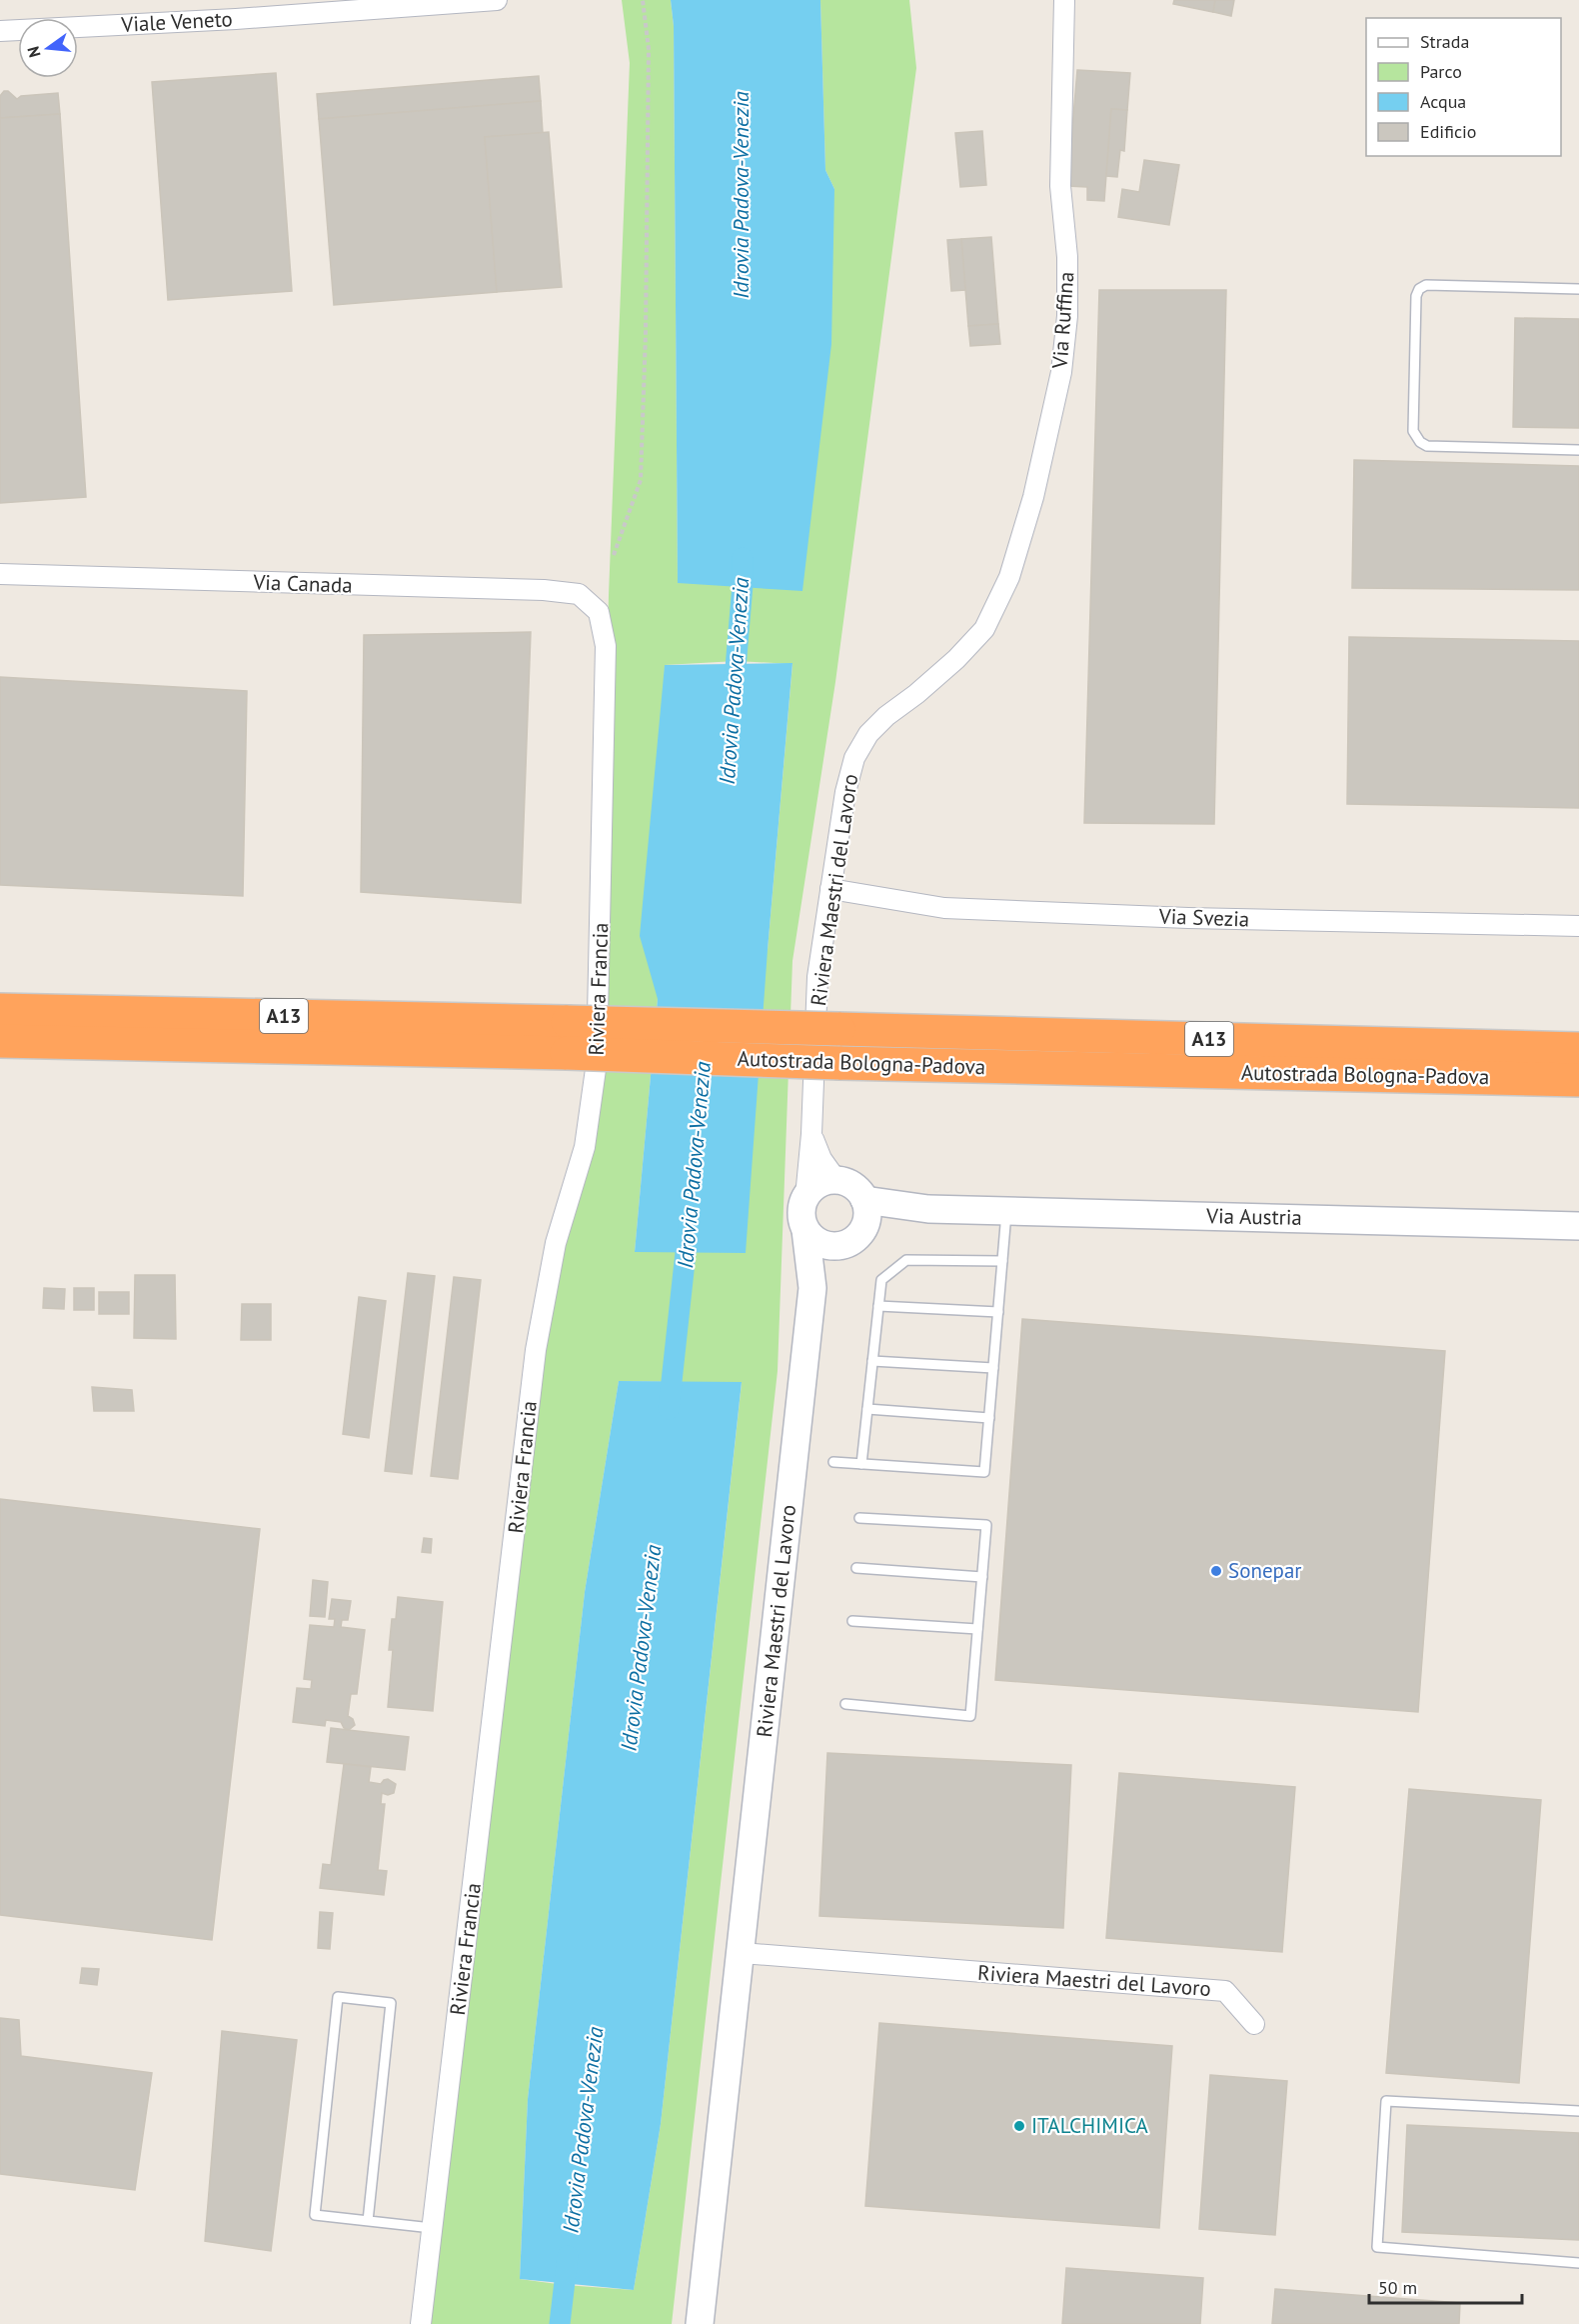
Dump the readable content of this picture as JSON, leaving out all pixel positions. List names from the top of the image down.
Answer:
{
  "streets": {
    "highway": ["A13", "Autostrada Bologna-Padova"],
    "street": [
      "Viale Veneto",
      "Via Ruffina",
      "Via Canada",
      "Riviera Maestri del Lavoro",
      "Via Svezia",
      "Riviera Francia",
      "Via Austria"
    ]
  },
  "crossings": [
    ["Via Ruffina", "Riviera Maestri del Lavoro"],
    ["Via Canada", "Riviera Francia"],
    ["Riviera Maestri del Lavoro", "Via Svezia"],
    ["Riviera Maestri del Lavoro", "Via Austria"]
  ],
  "water": ["Idrovia Padova-Venezia"],
  "places": ["Sonepar", "ITALCHIMICA"],
  "legend": [
    "Strada",
    "Parco",
    "Acqua",
    "Edificio"
  ],
  "scale_bar": "50 m",
  "north": "left"
}
